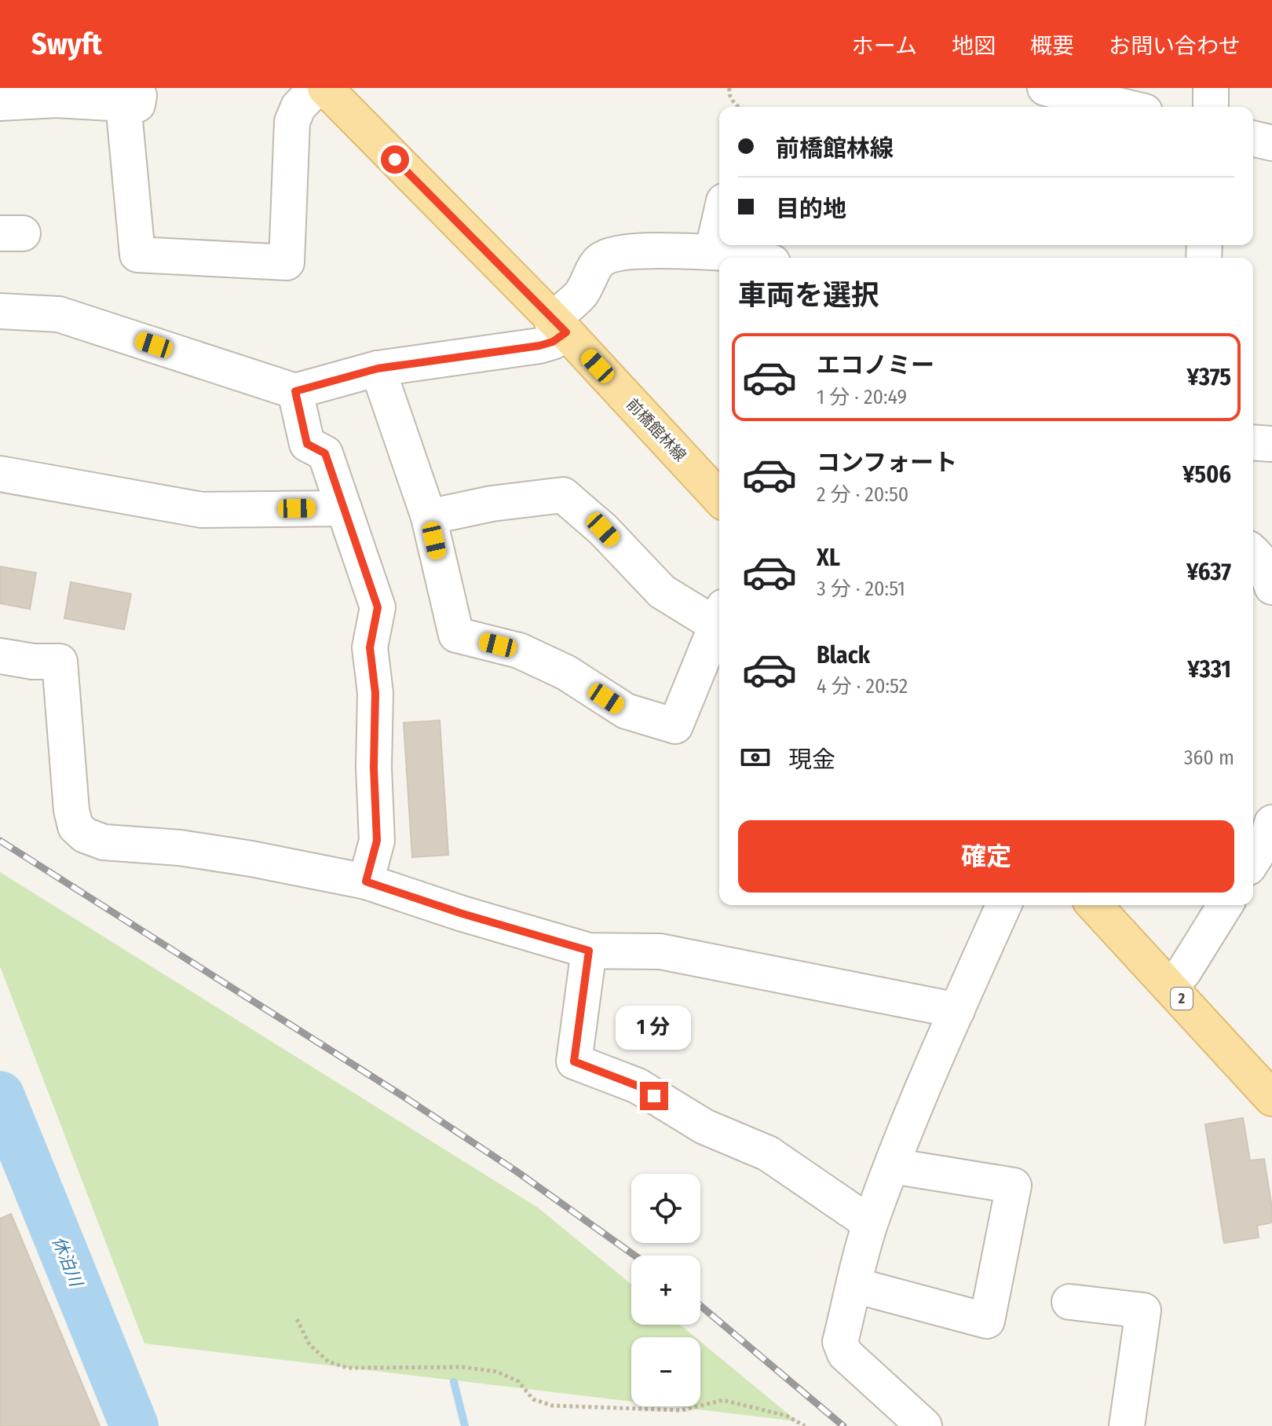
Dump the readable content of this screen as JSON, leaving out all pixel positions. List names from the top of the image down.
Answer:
{
  "streets": {
    "main road": ["前橋館林線", "2"]
  },
  "water": ["休泊川"],
  "page": {
    "header": "Swyft",
    "nav": [
      "ホーム",
      "地図",
      "概要",
      "お問い合わせ"
    ],
    "banner": ["前橋館林線", "目的地"],
    "heading": "車両を選択",
    "list": [
      {
        "name": "エコノミー",
        "note": "1 分 · 20:49",
        "value": "¥375"
      },
      {
        "name": "コンフォート",
        "note": "2 分 · 20:50",
        "value": "¥506"
      },
      {
        "name": "XL",
        "note": "3 分 · 20:51",
        "value": "¥637"
      },
      {
        "name": "Black",
        "note": "4 分 · 20:52",
        "value": "¥331"
      }
    ],
    "pay": ["現金", "360 m"],
    "buttons": "確定",
    "bubble": "1 分",
    "map_buttons": ["+", "−"]
  }
}
